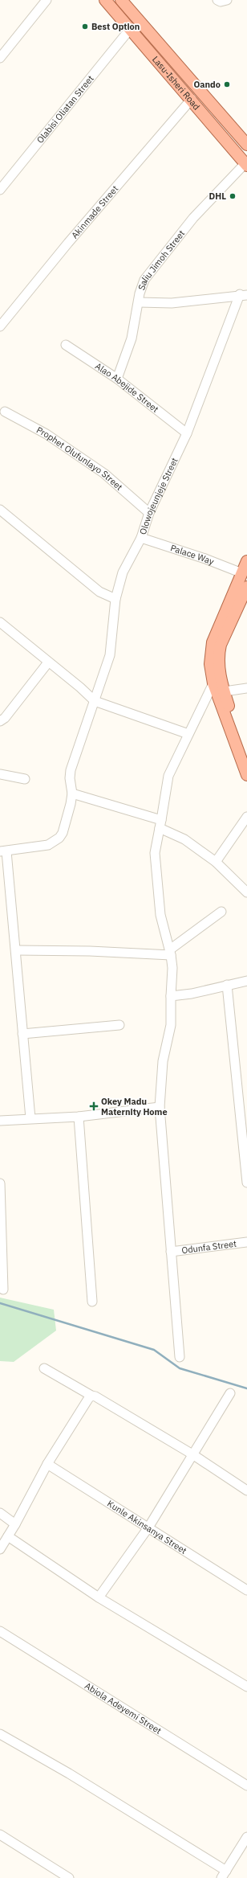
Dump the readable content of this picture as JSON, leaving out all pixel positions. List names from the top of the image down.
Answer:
{
  "streets": {
    "main road": ["Lasu-Isheri Road"],
    "street": [
      "Olabisi Oliatan Street",
      "Akinmade Street",
      "Saliu Jimoh Street",
      "Alao Abejide Street",
      "Prophet Olufunlayo Street",
      "Olowojeunjeje Street",
      "Palace Way",
      "Odunfa Street",
      "Kunle Akinsanya Street",
      "Abiola Adeyemi Street"
    ]
  },
  "crossings": [
    ["Lasu-Isheri Road", "Olabisi Oliatan Street"],
    ["Lasu-Isheri Road", "Akinmade Street"],
    ["Lasu-Isheri Road", "Saliu Jimoh Street"],
    ["Saliu Jimoh Street", "Alao Abejide Street"],
    ["Alao Abejide Street", "Olowojeunjeje Street"],
    ["Prophet Olufunlayo Street", "Olowojeunjeje Street"],
    ["Olowojeunjeje Street", "Palace Way"]
  ],
  "places": {
    "other": ["Best Option", "Oando", "DHL"],
    "health": ["Okey Madu Maternity Home"]
  }
}
